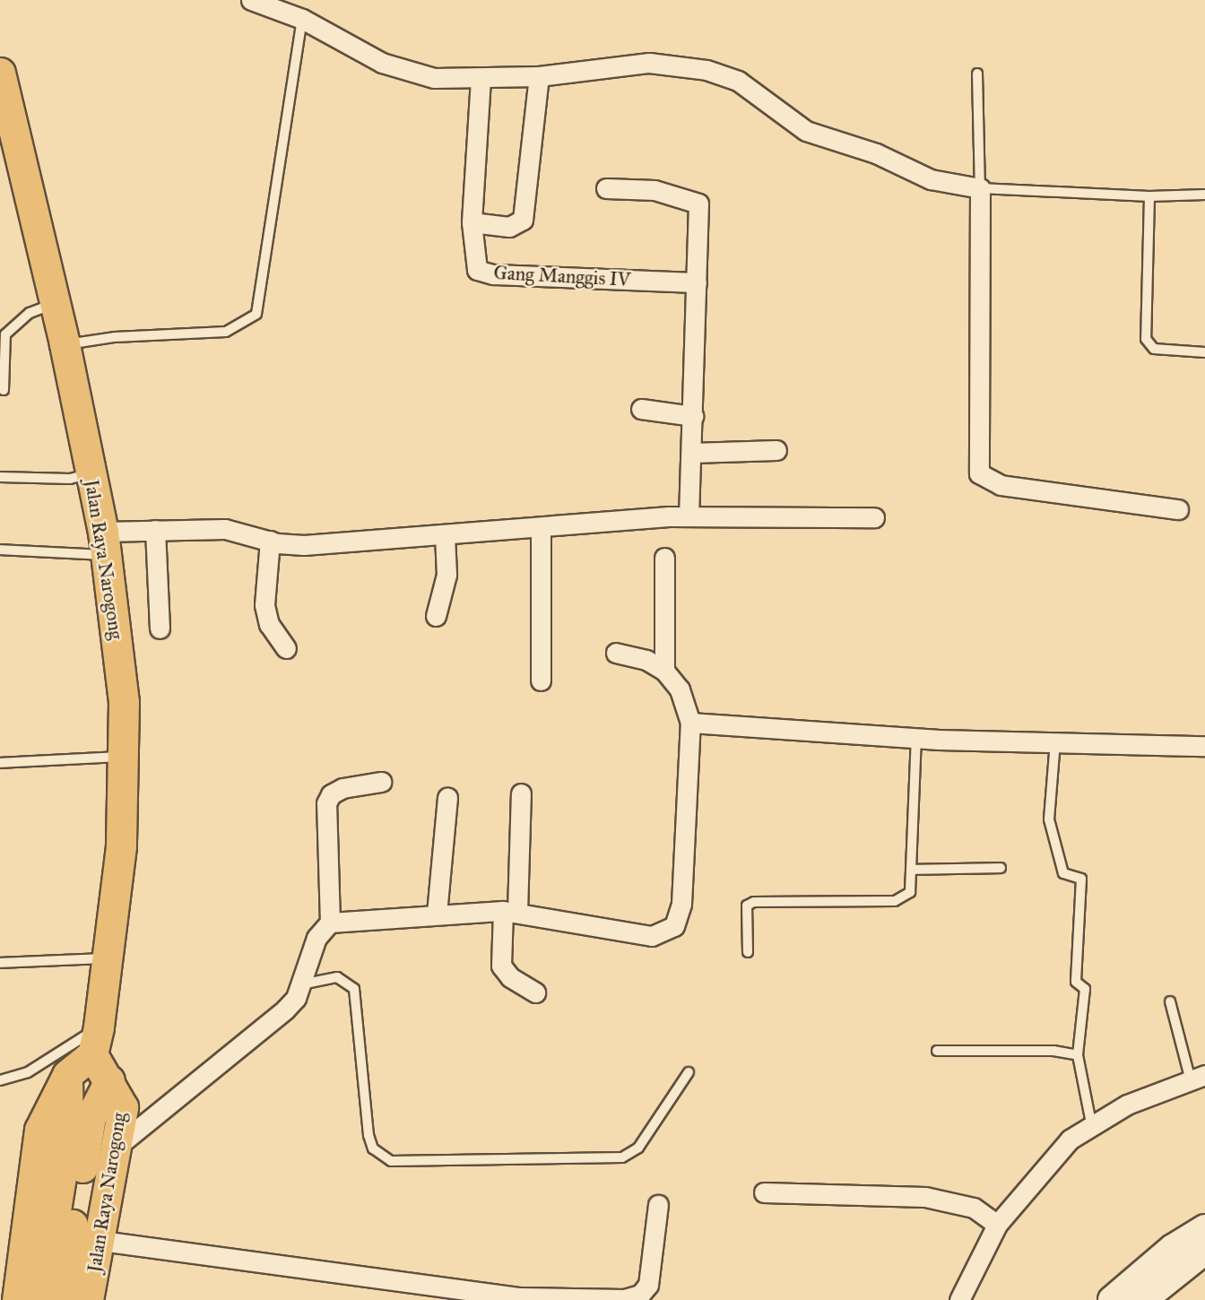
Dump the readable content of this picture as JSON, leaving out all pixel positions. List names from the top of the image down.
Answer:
{
  "streets": {
    "main road": ["Jalan Raya Narogong"],
    "street": ["Gang Manggis IV"]
  }
}
